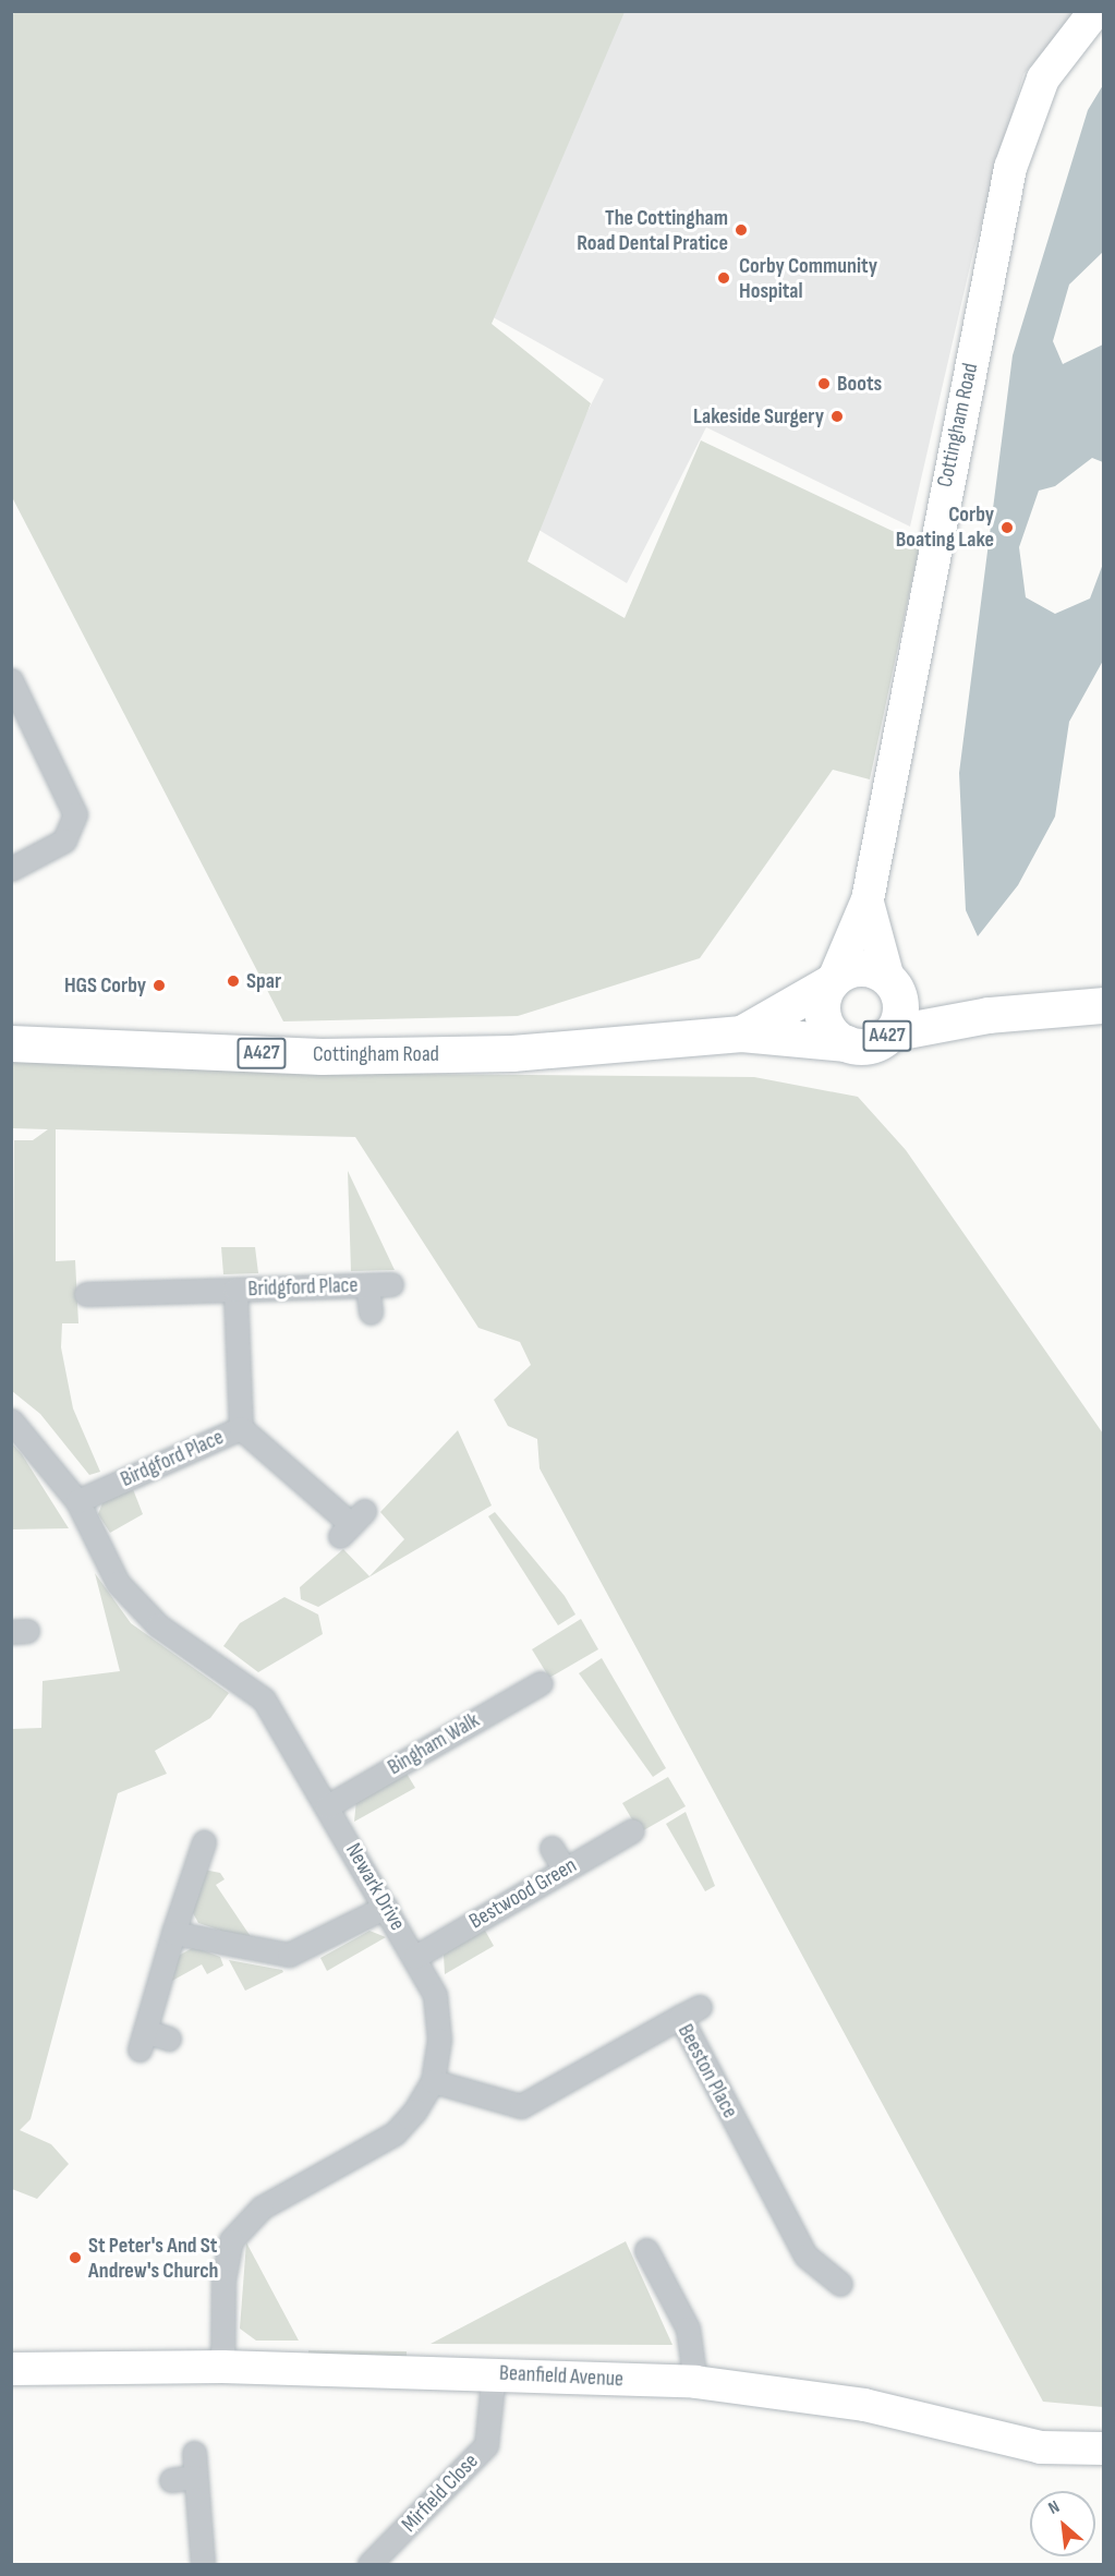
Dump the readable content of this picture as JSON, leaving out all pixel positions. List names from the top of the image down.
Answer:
{
  "streets": {
    "highway": ["Cottingham Road", "A427"],
    "street": [
      "Bridgford Place",
      "Birdgford Place",
      "Bingham Walk",
      "Newark Drive",
      "Bestwood Green",
      "Beeston Place",
      "Beanfield Avenue",
      "Mirfield Close"
    ]
  },
  "crossings": [
    ["Cottingham Road", "A427"],
    ["Bridgford Place", "Birdgford Place"],
    ["Birdgford Place", "Newark Drive"],
    ["Bingham Walk", "Newark Drive"],
    ["Newark Drive", "Bestwood Green"],
    ["Newark Drive", "Beeston Place"],
    ["Newark Drive", "Beanfield Avenue"],
    ["Beanfield Avenue", "Mirfield Close"]
  ],
  "places": [
    "The Cottingham Road Dental Pratice",
    "Corby Community Hospital",
    "Boots",
    "Lakeside Surgery",
    "Corby Boating Lake",
    "Spar",
    "HGS Corby",
    "St Peter's And St Andrew's Church"
  ],
  "north": "top left"
}
